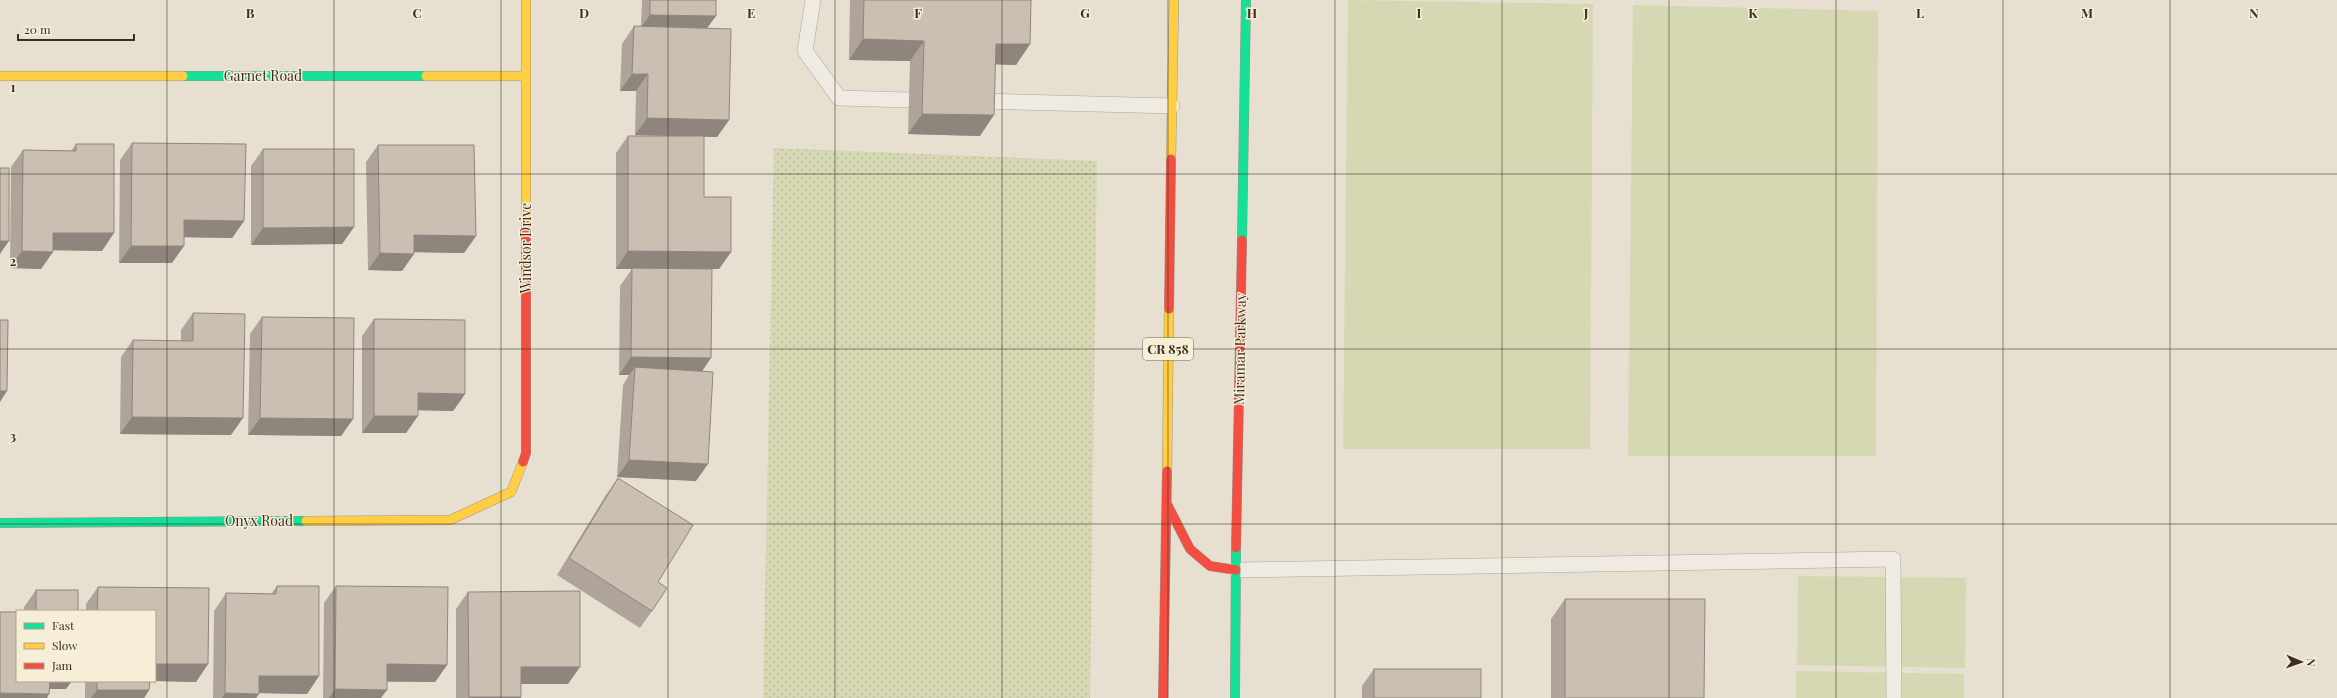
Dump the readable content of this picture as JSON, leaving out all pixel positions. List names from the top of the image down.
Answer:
{
  "streets": {
    "street": [
      "Garnet Road",
      "Windsor Drive",
      "CR 858",
      "Miramar Parkway",
      "Onyx Road"
    ]
  },
  "crossings": [
    ["Garnet Road", "Windsor Drive"],
    ["Windsor Drive", "Onyx Road"]
  ],
  "legend": ["Fast", "Slow", "Jam"],
  "scale_bar": "20 m",
  "north": "right",
  "grid": {
    "columns": [
      "B",
      "C",
      "D",
      "E",
      "F",
      "G",
      "H",
      "I",
      "J",
      "K",
      "L",
      "M",
      "N"
    ],
    "rows": ["1", "2", "3"]
  }
}
